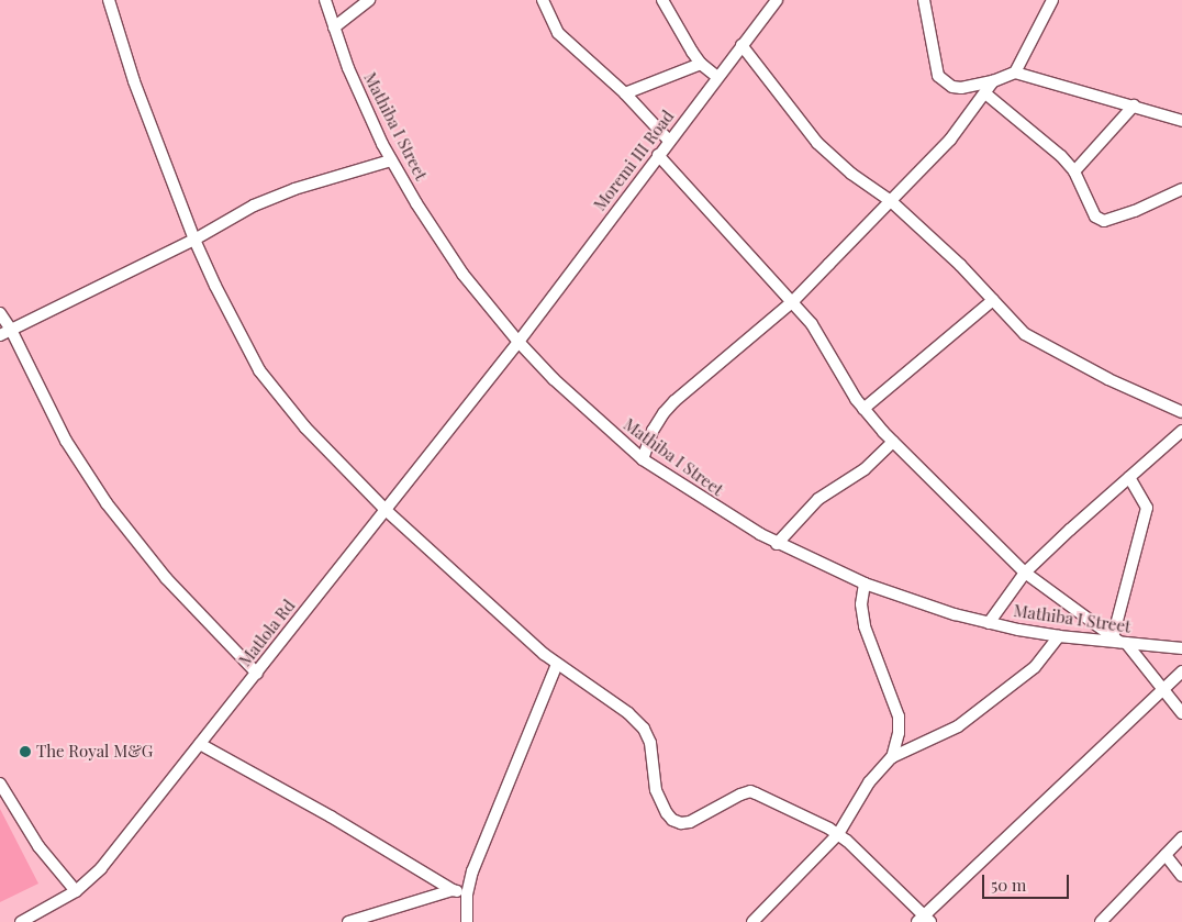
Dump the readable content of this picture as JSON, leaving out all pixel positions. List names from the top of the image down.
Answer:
{
  "streets": {
    "street": ["Mathiba I Street", "Moremi III Road", "Matlola Rd"]
  },
  "crossings": [
    ["Mathiba I Street", "Moremi III Road"],
    ["Mathiba I Street", "Matlola Rd"],
    ["Moremi III Road", "Matlola Rd"]
  ],
  "places": ["The Royal M&G"],
  "scale_bar": "50 m"
}
